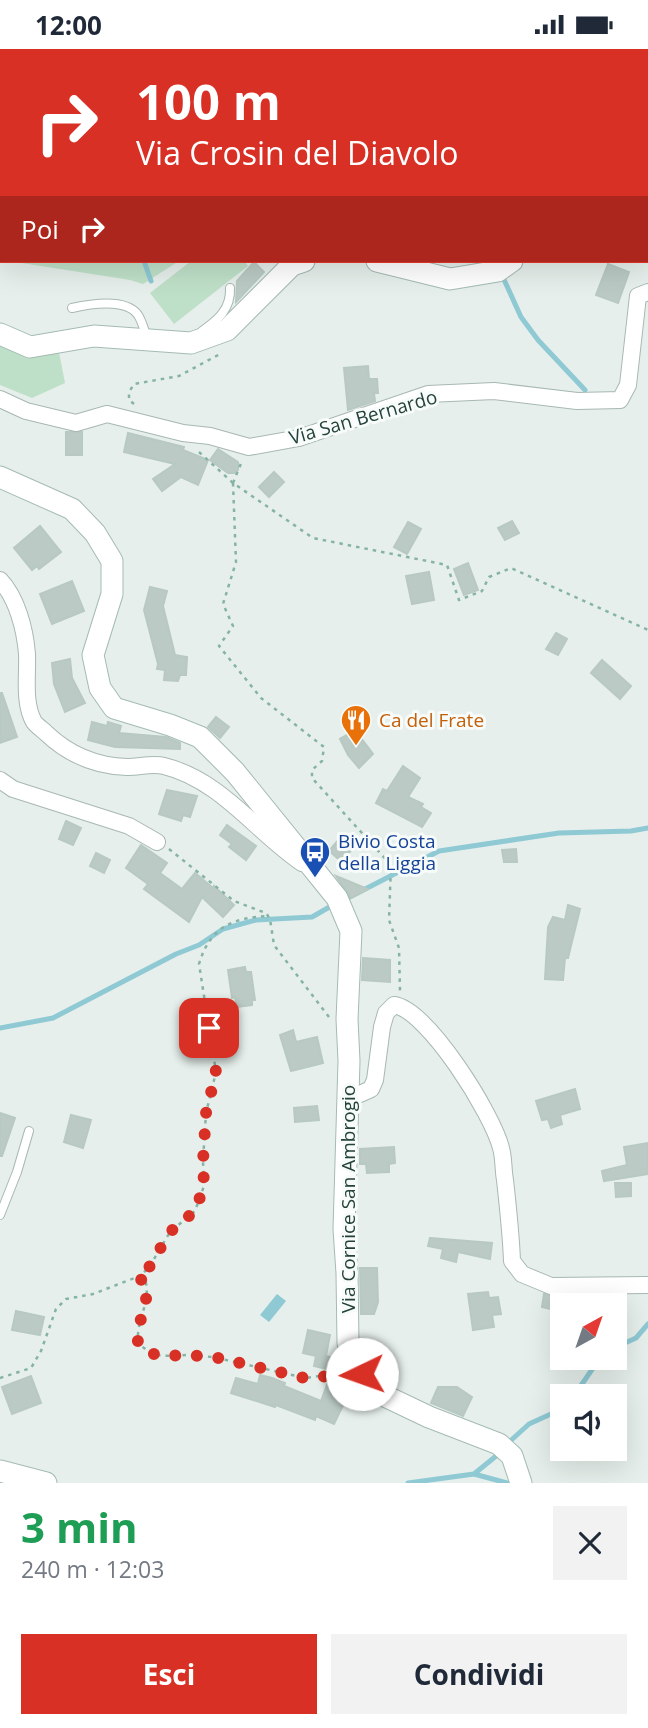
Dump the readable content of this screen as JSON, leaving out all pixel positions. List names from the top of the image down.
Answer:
{
  "streets": {
    "street": ["Via San Bernardo", "Via Cornice San Ambrogio"]
  },
  "places": {
    "restaurant": ["Ca del Frate"],
    "bus stop": ["Bivio Costa della Liggia"]
  },
  "north": "top right",
  "page": {
    "status": "12:00",
    "turn": ["100 m", "Via Crosin del Diavolo"],
    "then": "Poi",
    "heading": ["3 min", "240 m · 12:03"],
    "buttons": ["Esci", "Condividi"]
  }
}
